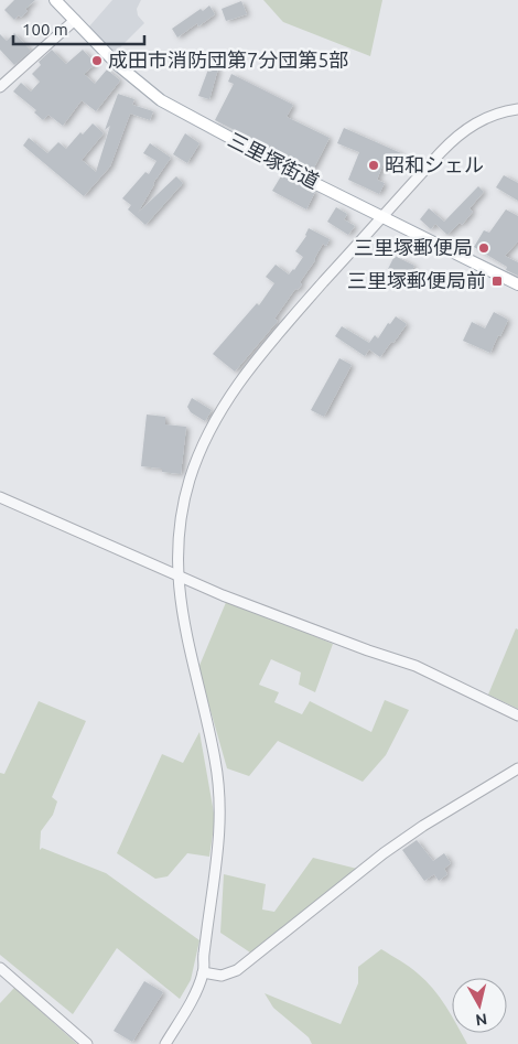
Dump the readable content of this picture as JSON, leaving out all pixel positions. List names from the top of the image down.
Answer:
{
  "streets": {
    "main road": ["三里塚街道"]
  },
  "places": {
    "other": ["成田市消防団第7分団第5部", "昭和シェル", "三里塚郵便局"],
    "transit": ["三里塚郵便局前"]
  },
  "scale_bar": "100 m",
  "north": "bottom"
}
